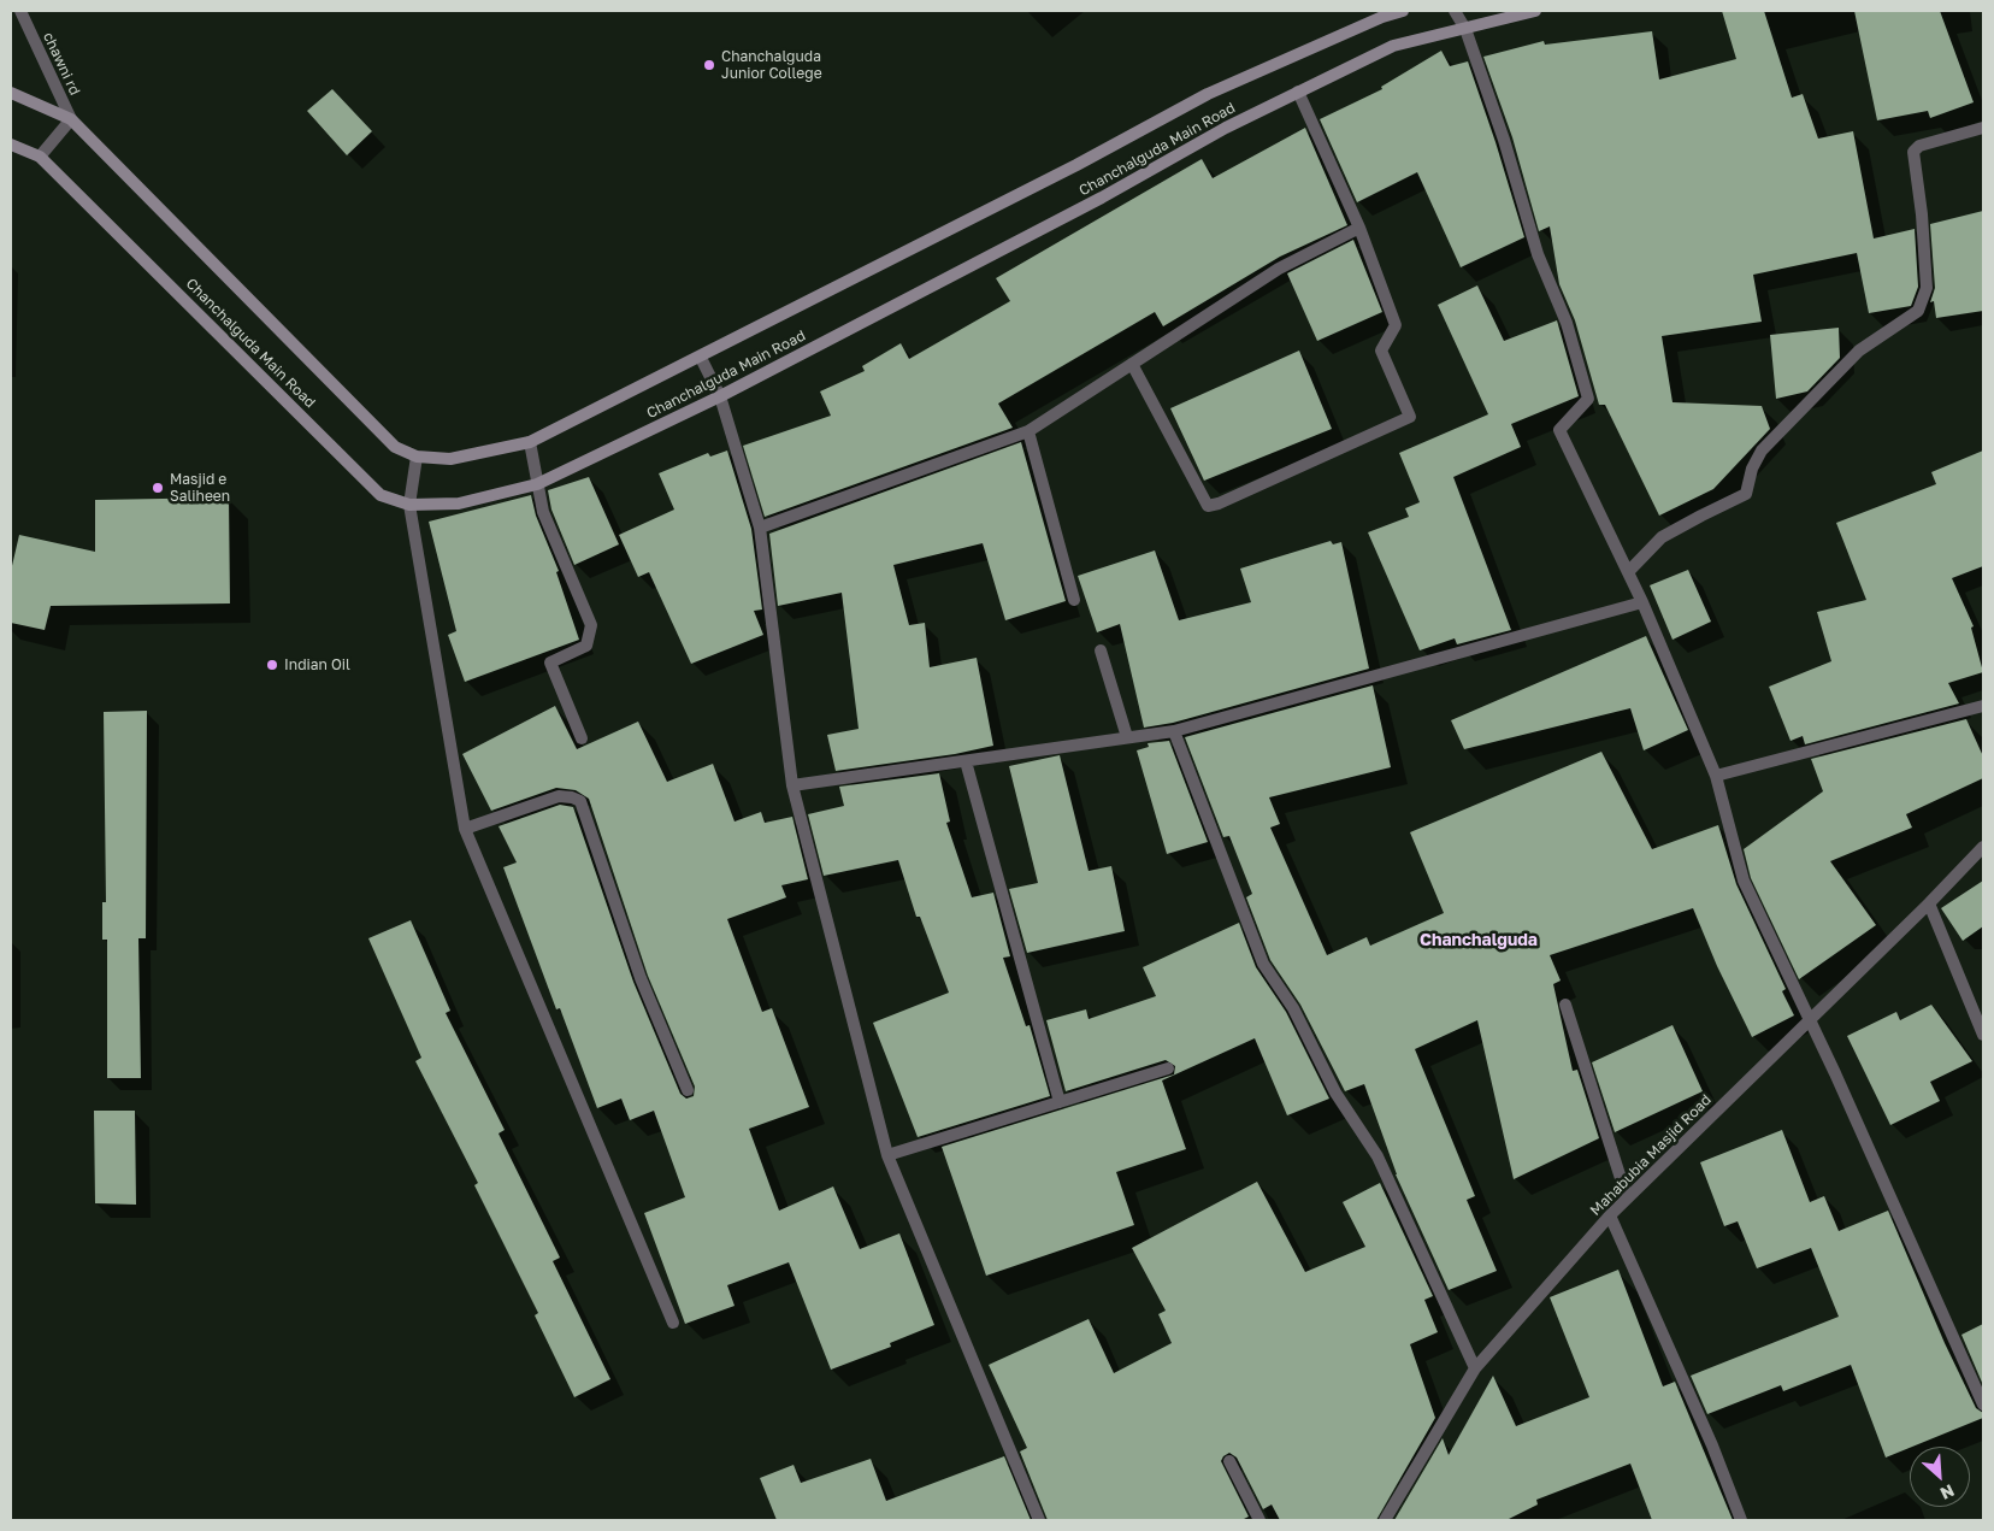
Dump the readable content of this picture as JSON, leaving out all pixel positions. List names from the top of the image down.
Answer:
{
  "streets": {
    "main road": ["Chanchalguda Main Road"],
    "street": ["chawni rd", "Mahabubia Masjid Road"]
  },
  "crossings": [
    ["chawni rd", "Chanchalguda Main Road"]
  ],
  "districts": ["Chanchalguda"],
  "places": ["Chanchalguda Junior College", "Masjid e Saliheen", "Indian Oil"],
  "north": "bottom right"
}
